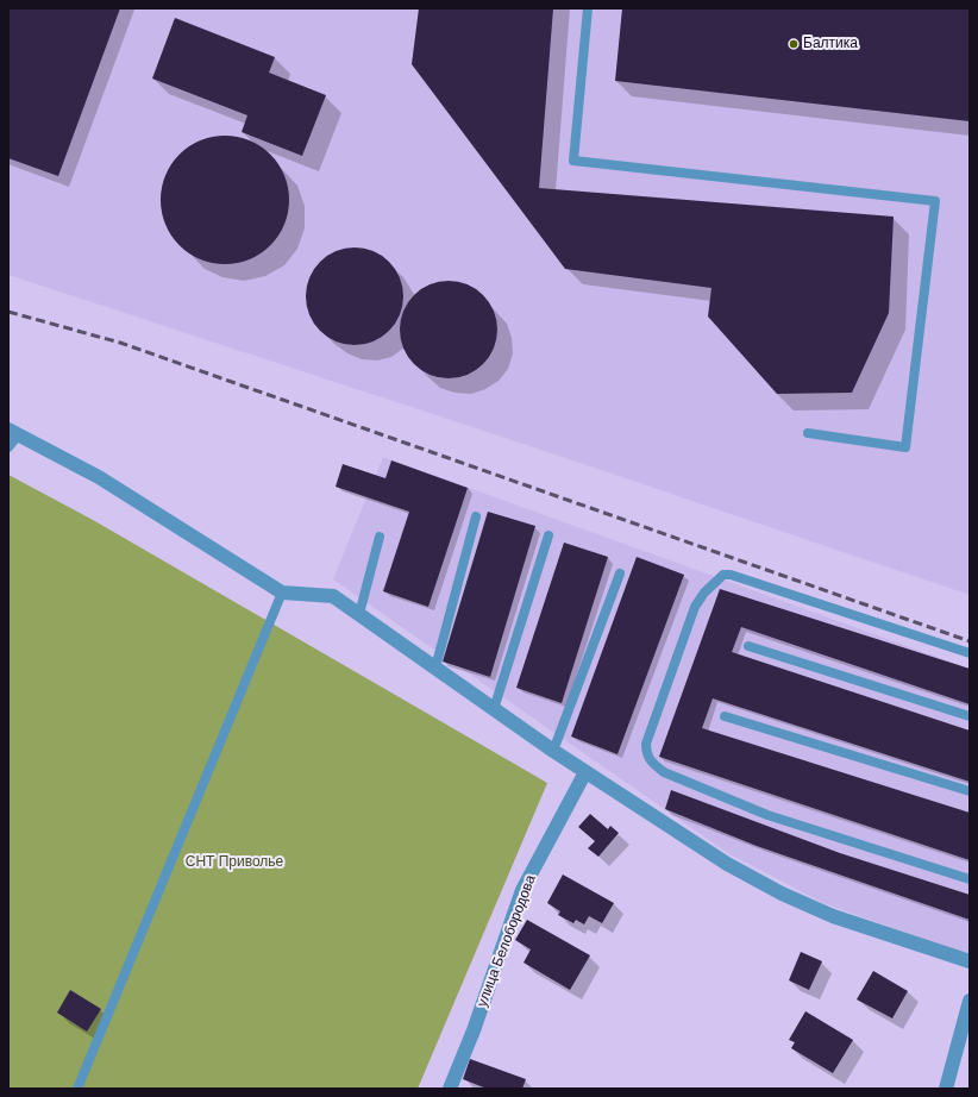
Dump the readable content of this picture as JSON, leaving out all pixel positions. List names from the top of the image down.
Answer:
{
  "streets": {
    "street": ["улица Белобородова"]
  },
  "parks": ["СНТ Приволье"],
  "places": ["Балтика"]
}
